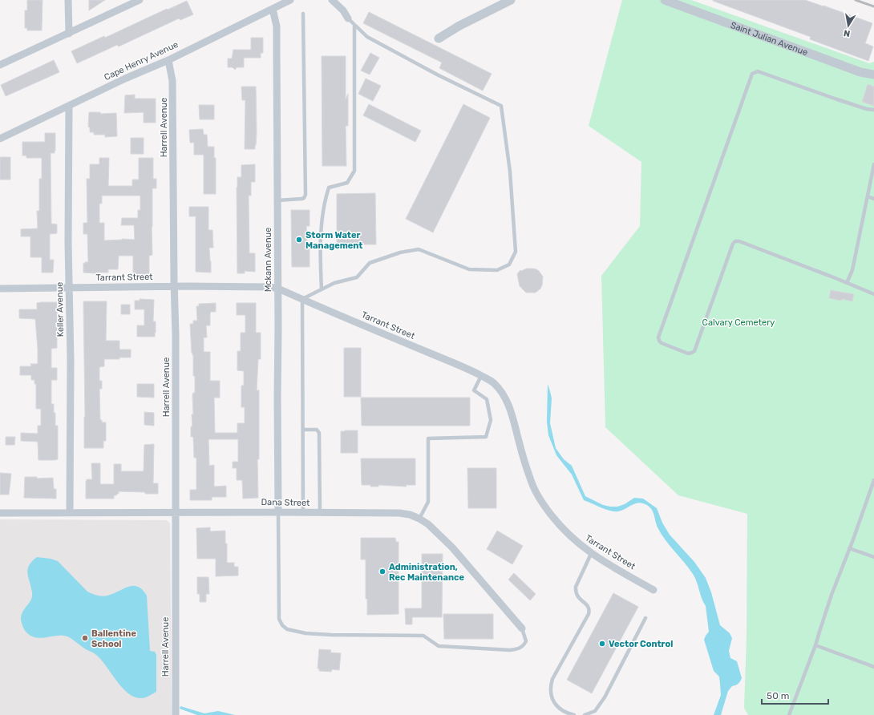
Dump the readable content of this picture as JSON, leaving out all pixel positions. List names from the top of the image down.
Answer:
{
  "streets": {
    "street": [
      "Saint Julian Avenue",
      "Cape Henry Avenue",
      "Harrell Avenue",
      "Mckann Avenue",
      "Tarrant Street",
      "Keller Avenue",
      "Dana Street"
    ]
  },
  "crossings": [
    ["Cape Henry Avenue", "Harrell Avenue"],
    ["Cape Henry Avenue", "Mckann Avenue"],
    ["Cape Henry Avenue", "Keller Avenue"],
    ["Harrell Avenue", "Tarrant Street"],
    ["Harrell Avenue", "Dana Street"],
    ["Mckann Avenue", "Tarrant Street"],
    ["Mckann Avenue", "Dana Street"],
    ["Tarrant Street", "Keller Avenue"],
    ["Keller Avenue", "Dana Street"]
  ],
  "parks": ["Calvary Cemetery"],
  "places": [
    "Storm Water Management",
    "Administration, Rec Maintenance",
    "Ballentine School",
    "Vector Control"
  ],
  "scale_bar": "50 m",
  "north": "bottom"
}
